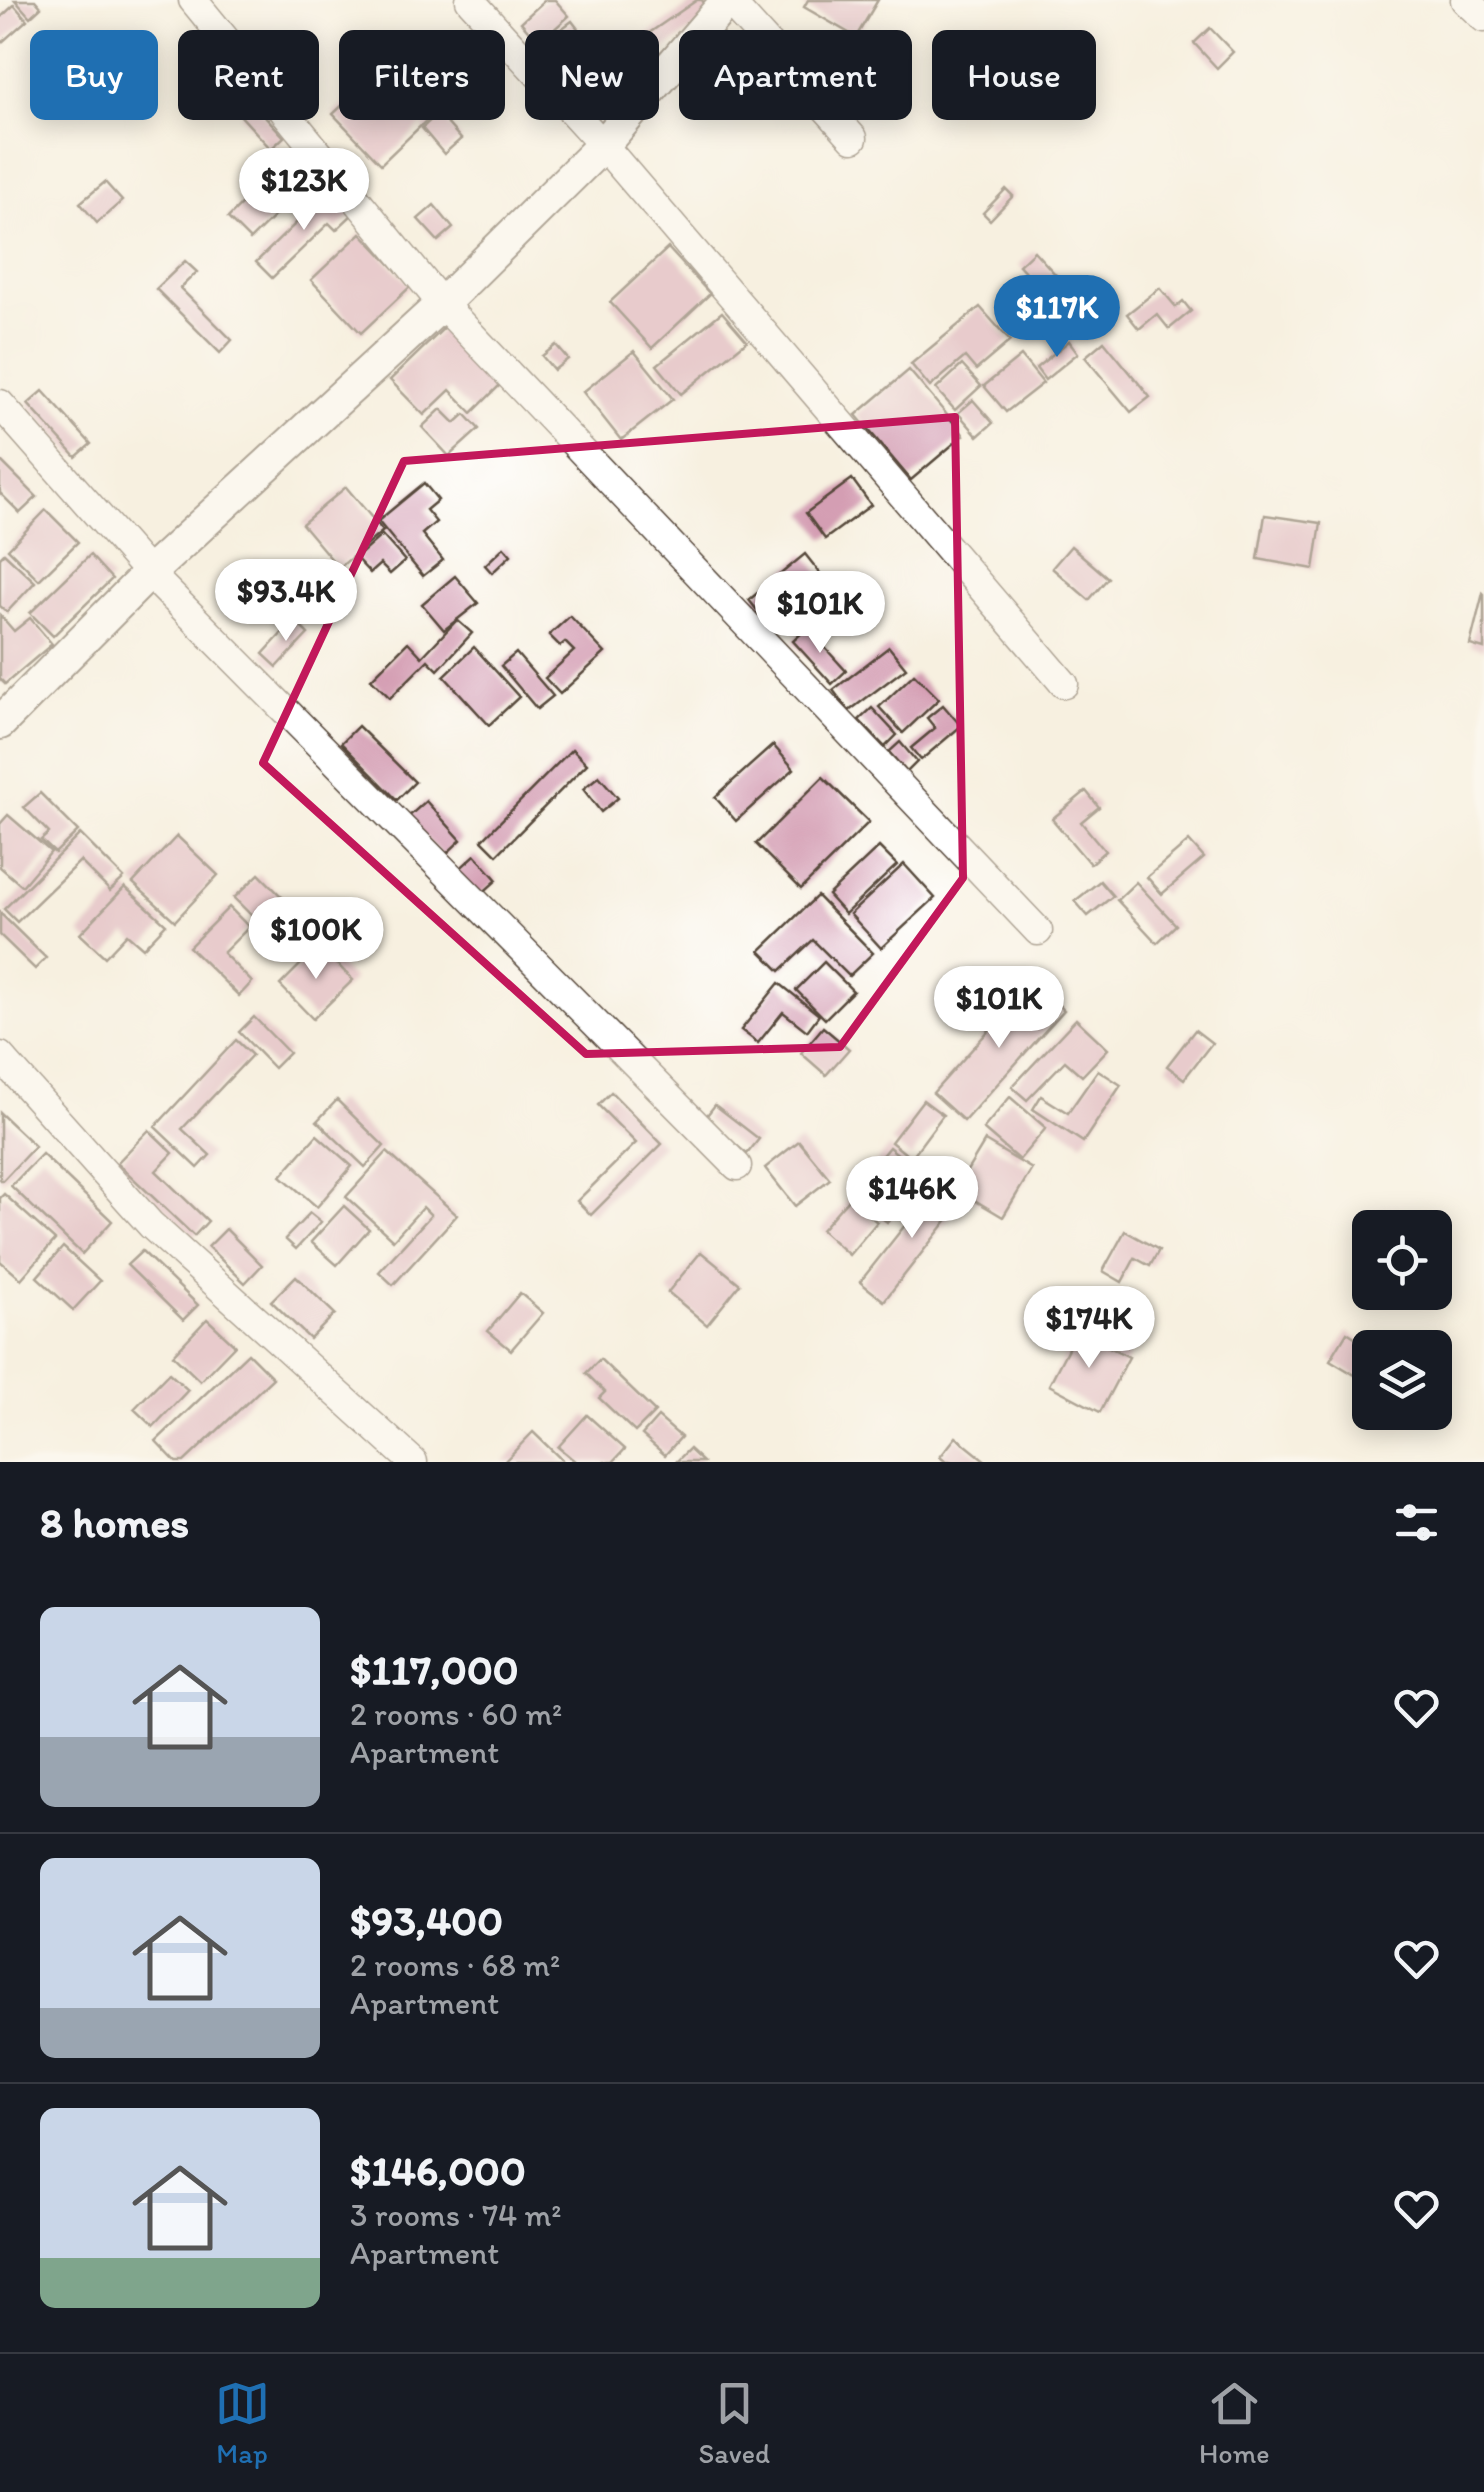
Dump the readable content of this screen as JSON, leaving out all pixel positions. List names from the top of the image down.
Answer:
{
  "page": {
    "chip": [
      "Buy",
      "Rent",
      "Filters",
      "New",
      "Apartment",
      "House"
    ],
    "price": [
      "$123K",
      "$117K",
      "$93.4K",
      "$101K",
      "$100K",
      "$101K",
      "$146K",
      "$174K"
    ],
    "heading": "8 homes",
    "list": [
      {
        "name": "$117,000",
        "note": "2 rooms · 60 m² · Apartment"
      },
      {
        "name": "$93,400",
        "note": "2 rooms · 68 m² · Apartment"
      },
      {
        "name": "$146,000",
        "note": "3 rooms · 74 m² · Apartment"
      }
    ],
    "tabs": ["Map", "Saved", "Home"]
  }
}
